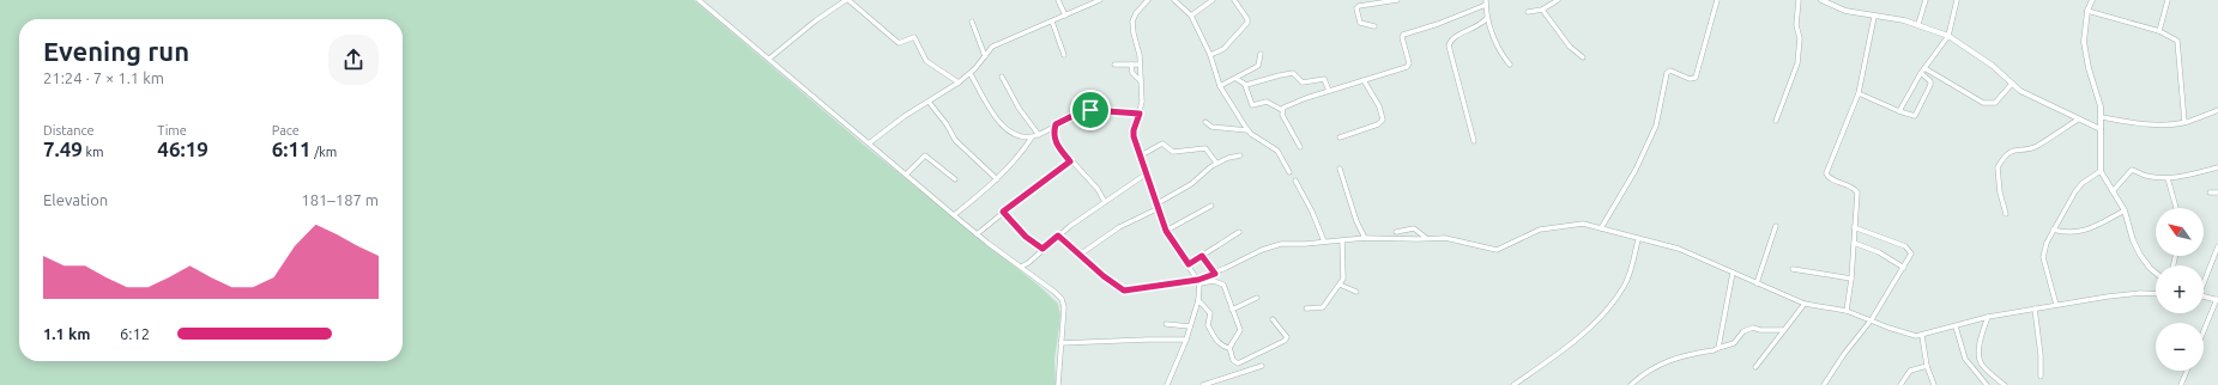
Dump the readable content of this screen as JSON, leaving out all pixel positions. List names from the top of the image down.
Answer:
{
  "north": "top left",
  "page": {
    "heading": ["Evening run", "21:24 · 7 × 1.1 km"],
    "stats": [
      ["Distance", "7.49 km"],
      ["Time", "46:19"],
      ["Pace", "6:11 /km"]
    ],
    "chart": ["Elevation", "181–187 m"],
    "map_buttons": ["+", "−"],
    "list": [
      {
        "name": "1.1 km",
        "note": "6:12"
      }
    ]
  }
}
